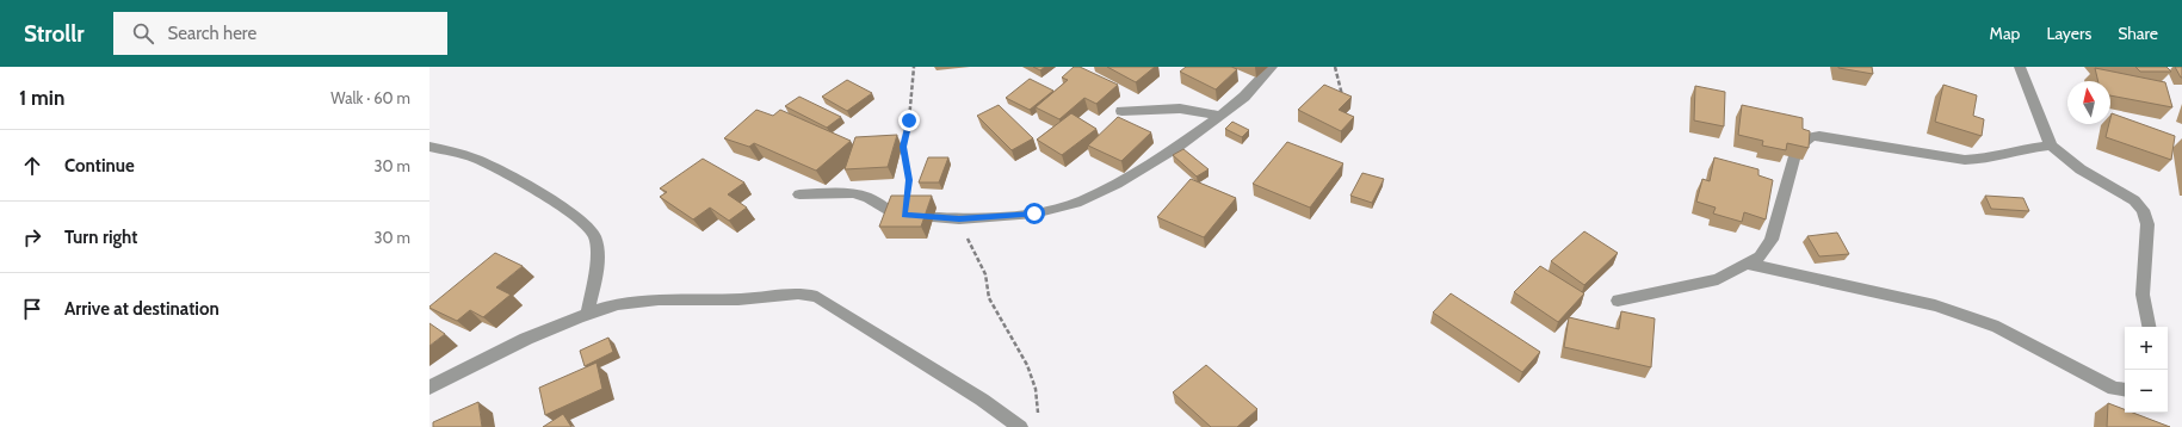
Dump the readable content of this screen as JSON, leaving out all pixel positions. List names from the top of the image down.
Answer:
{
  "north": "top",
  "page": {
    "header": "Strollr",
    "search": "Search here",
    "nav": ["Map", "Layers", "Share"],
    "heading": ["1 min", "Walk · 60 m"],
    "list": [
      ["Continue", "30 m"],
      ["Turn right", "30 m"],
      "Arrive at destination"
    ],
    "map_buttons": ["+", "−"]
  }
}
